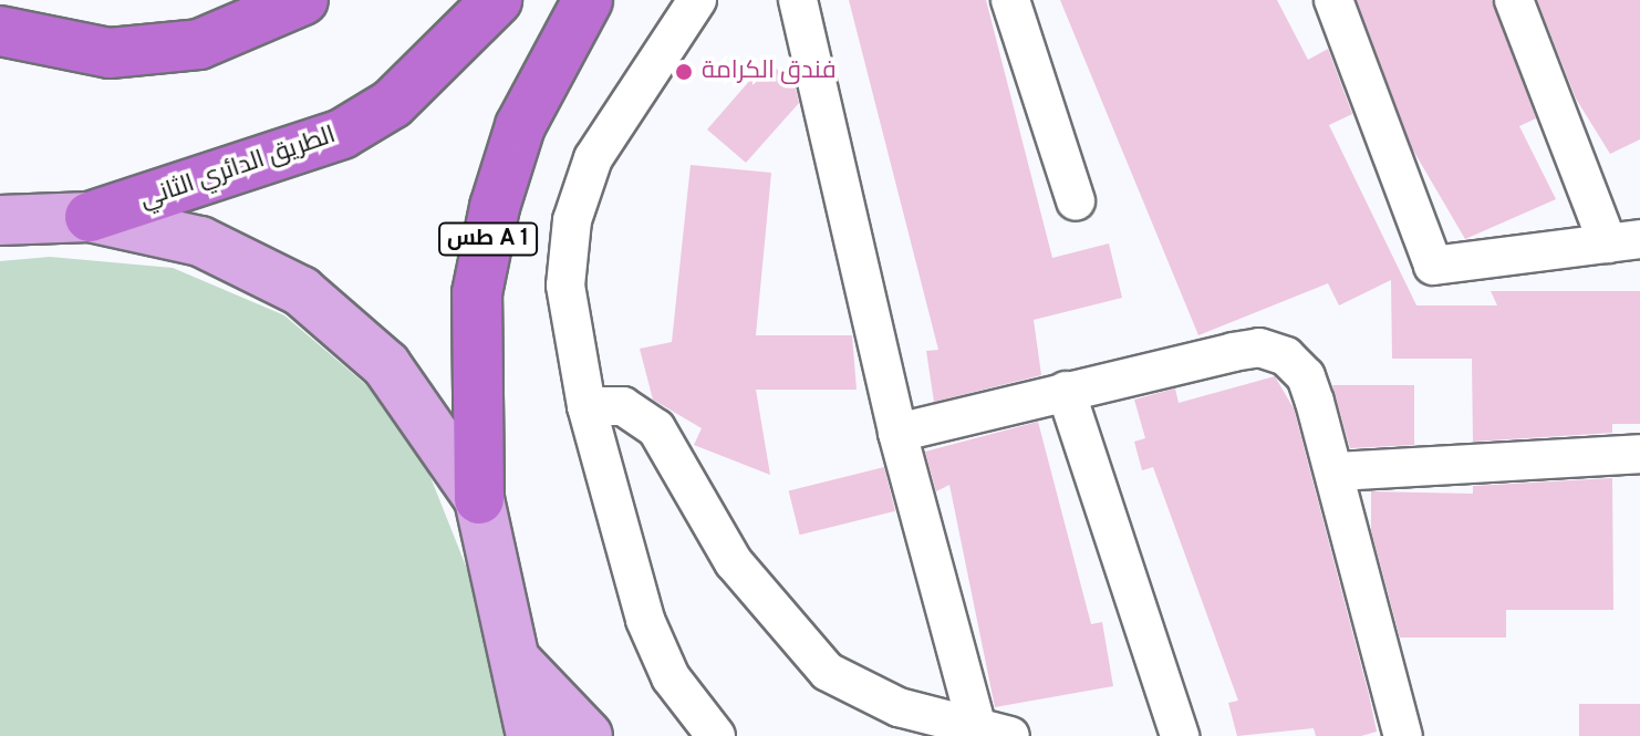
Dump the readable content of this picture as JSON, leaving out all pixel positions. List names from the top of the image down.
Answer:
{
  "streets": {
    "highway": ["الطريق الدائري الثاني", "طس A 1"]
  },
  "places": ["فندق الكرامة"]
}
